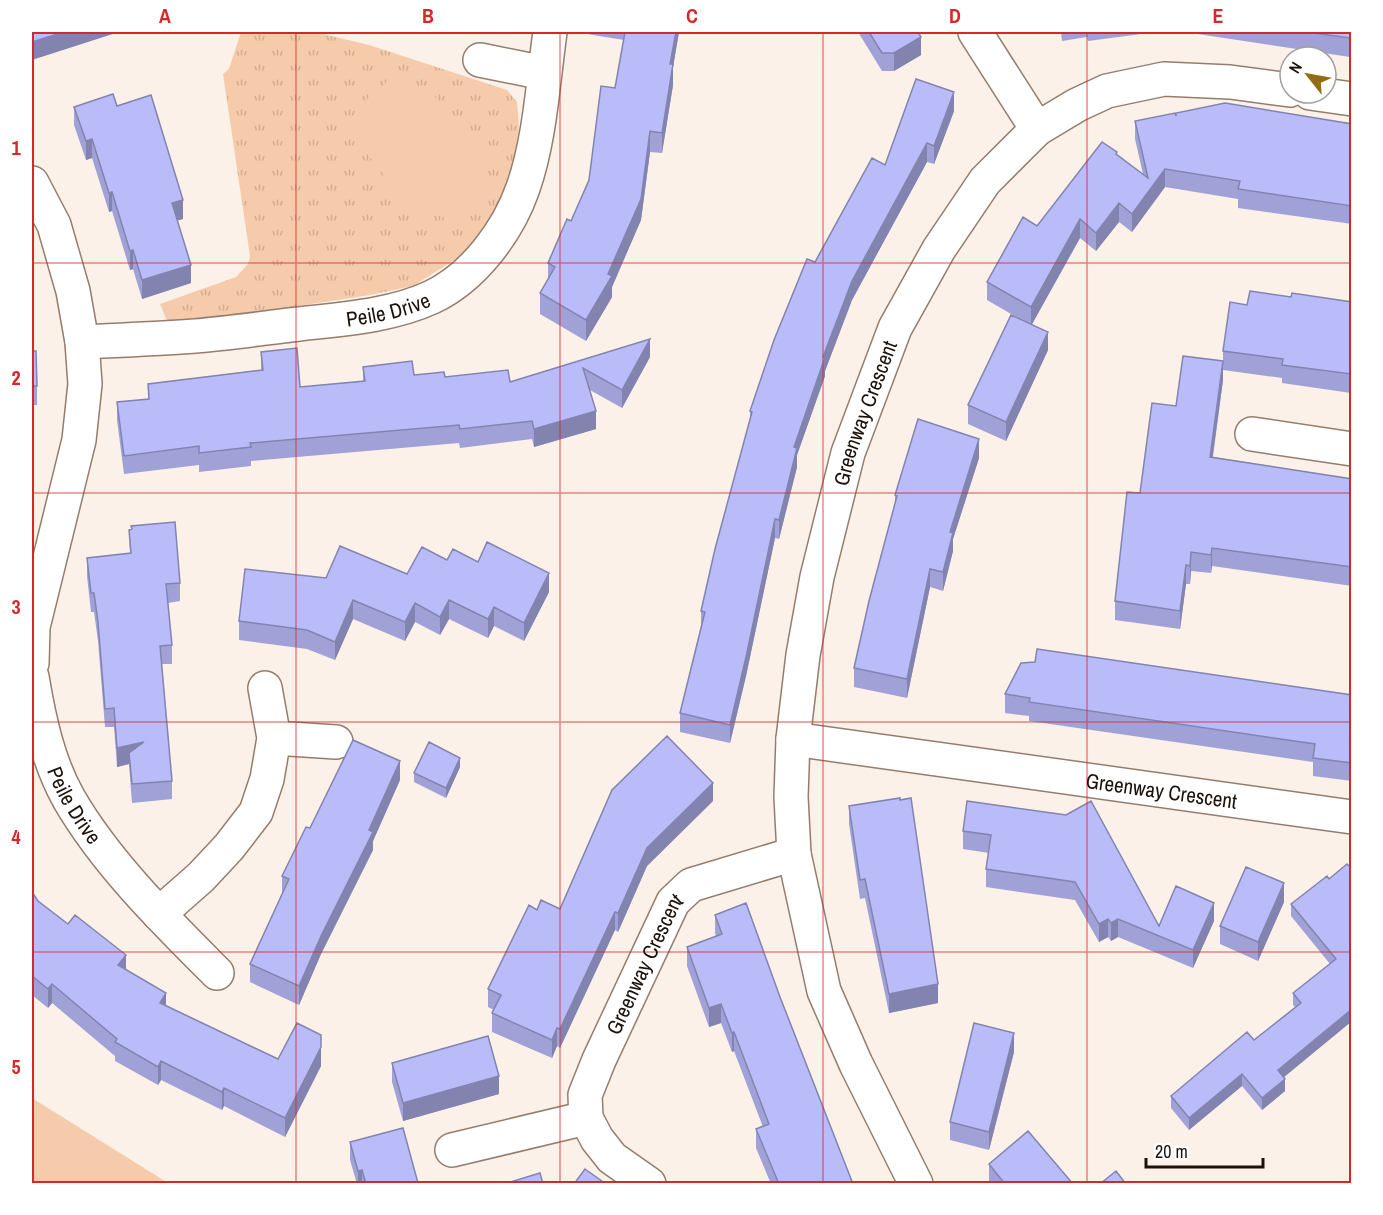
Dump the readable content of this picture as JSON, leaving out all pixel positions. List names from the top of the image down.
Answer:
{
  "streets": {
    "street": ["Peile Drive", "Greenway Crescent"]
  },
  "scale_bar": "20 m",
  "north": "top left",
  "grid": {
    "columns": [
      "A",
      "B",
      "C",
      "D",
      "E"
    ],
    "rows": [
      "1",
      "2",
      "3",
      "4",
      "5"
    ]
  }
}
